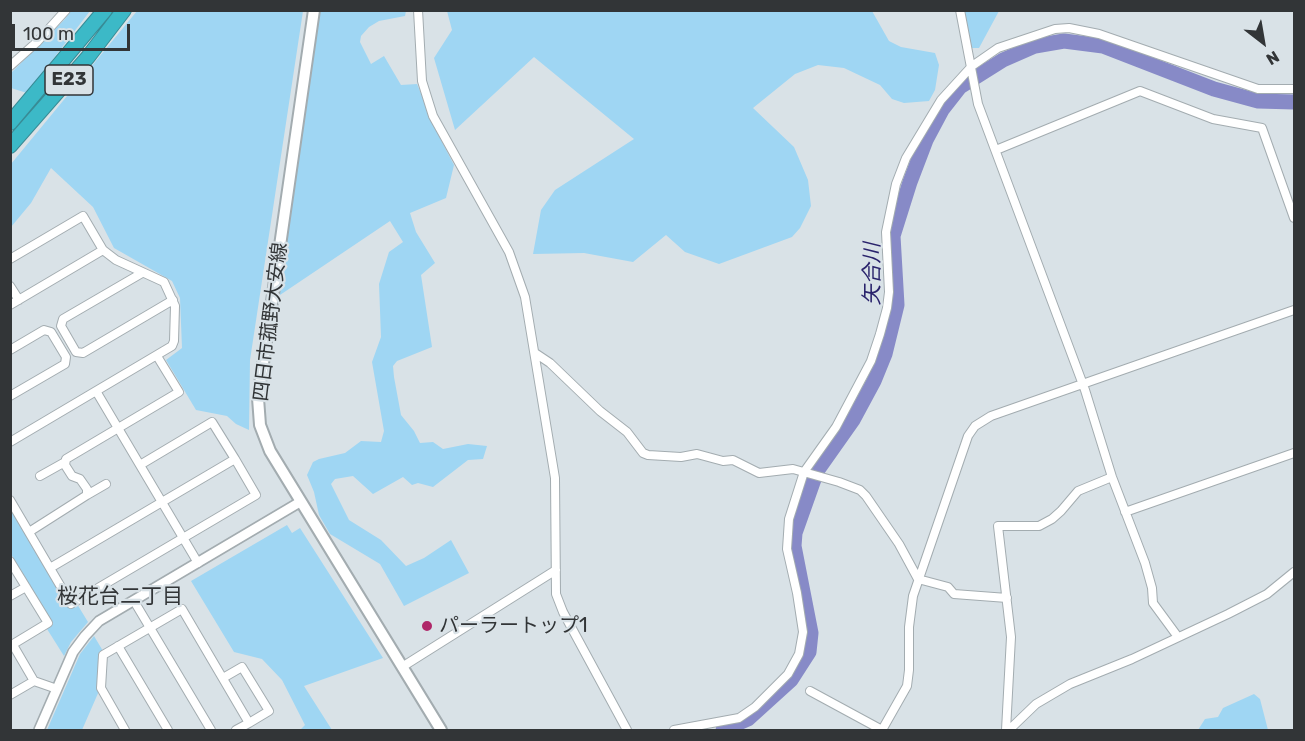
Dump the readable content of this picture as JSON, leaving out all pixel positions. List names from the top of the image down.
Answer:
{
  "streets": {
    "highway": ["E23"],
    "main road": ["四日市菰野大安線"]
  },
  "districts": ["桜花台二丁目"],
  "water": ["矢合川"],
  "places": ["パーラートップ1"],
  "scale_bar": "100 m",
  "north": "bottom right"
}
